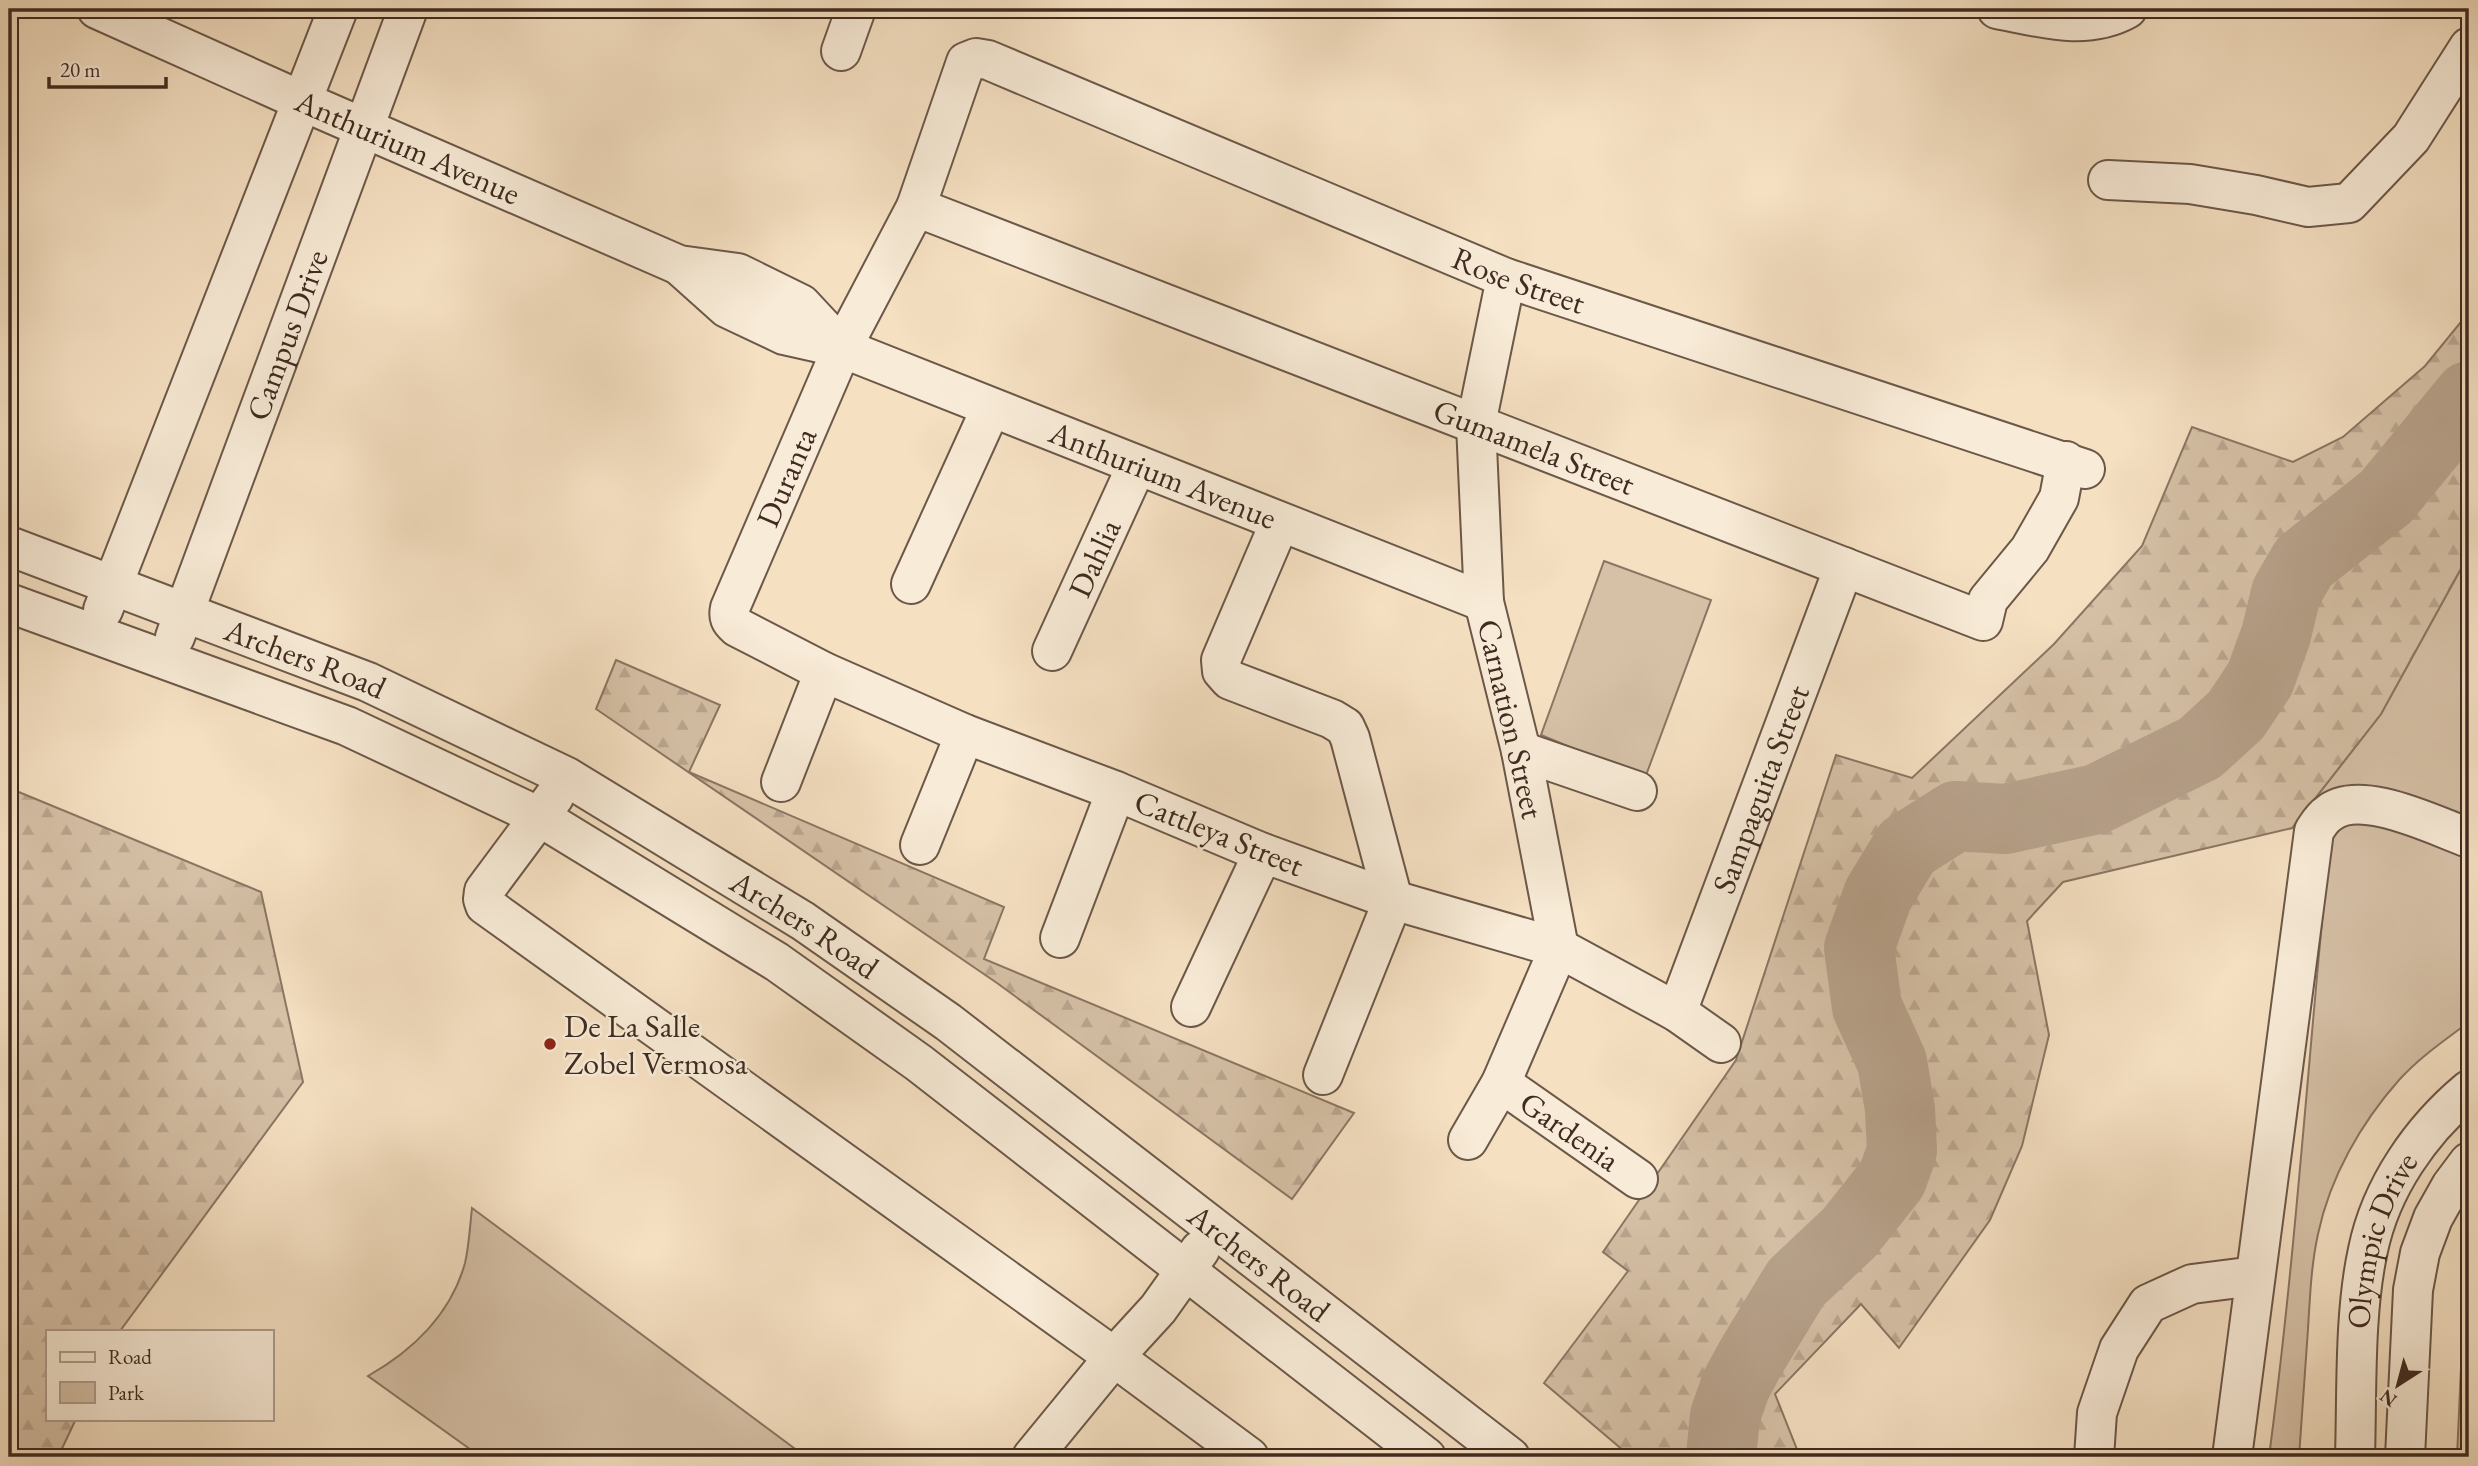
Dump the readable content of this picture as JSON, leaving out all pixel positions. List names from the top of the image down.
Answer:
{
  "streets": {
    "street": [
      "Anthurium Avenue",
      "Rose Street",
      "Campus Drive",
      "Gumamela Street",
      "Duranta",
      "Dahlia",
      "Archers Road",
      "Carnation Street",
      "Sampaguita Street",
      "Cattleya Street",
      "Gardenia",
      "Olympic Drive"
    ]
  },
  "crossings": [
    ["Anthurium Avenue", "Campus Drive"],
    ["Anthurium Avenue", "Duranta"],
    ["Anthurium Avenue", "Dahlia"],
    ["Anthurium Avenue", "Carnation Street"],
    ["Rose Street", "Gumamela Street"],
    ["Rose Street", "Duranta"],
    ["Rose Street", "Carnation Street"],
    ["Campus Drive", "Archers Road"],
    ["Gumamela Street", "Duranta"],
    ["Gumamela Street", "Carnation Street"],
    ["Gumamela Street", "Sampaguita Street"],
    ["Duranta", "Cattleya Street"],
    ["Carnation Street", "Cattleya Street"],
    ["Sampaguita Street", "Cattleya Street"]
  ],
  "places": ["De La Salle Zobel Vermosa"],
  "legend": ["Road", "Park"],
  "scale_bar": "20 m",
  "north": "bottom left"
}
